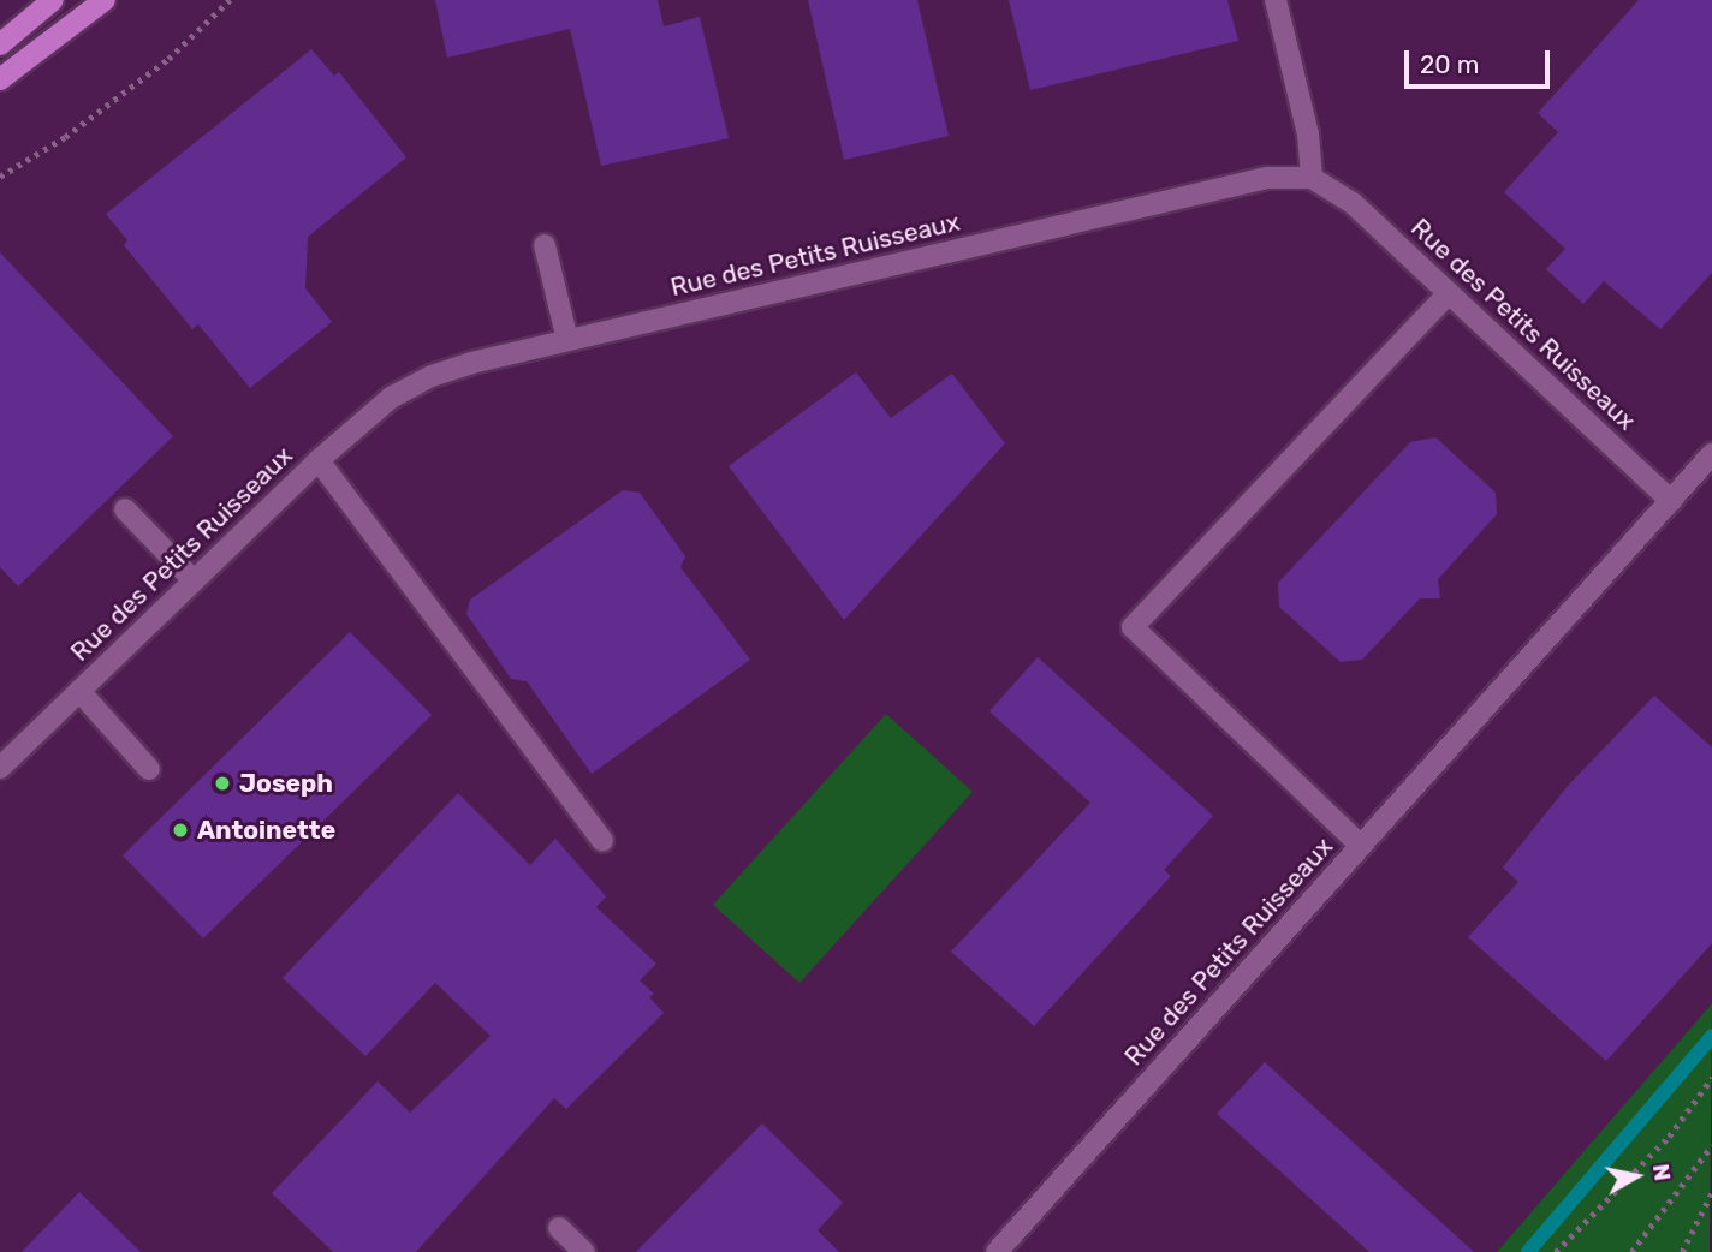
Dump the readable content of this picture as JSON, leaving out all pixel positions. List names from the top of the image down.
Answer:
{
  "streets": {
    "street": ["Rue des Petits Ruisseaux"]
  },
  "places": ["Joseph", "Antoinette"],
  "scale_bar": "20 m",
  "north": "right"
}
